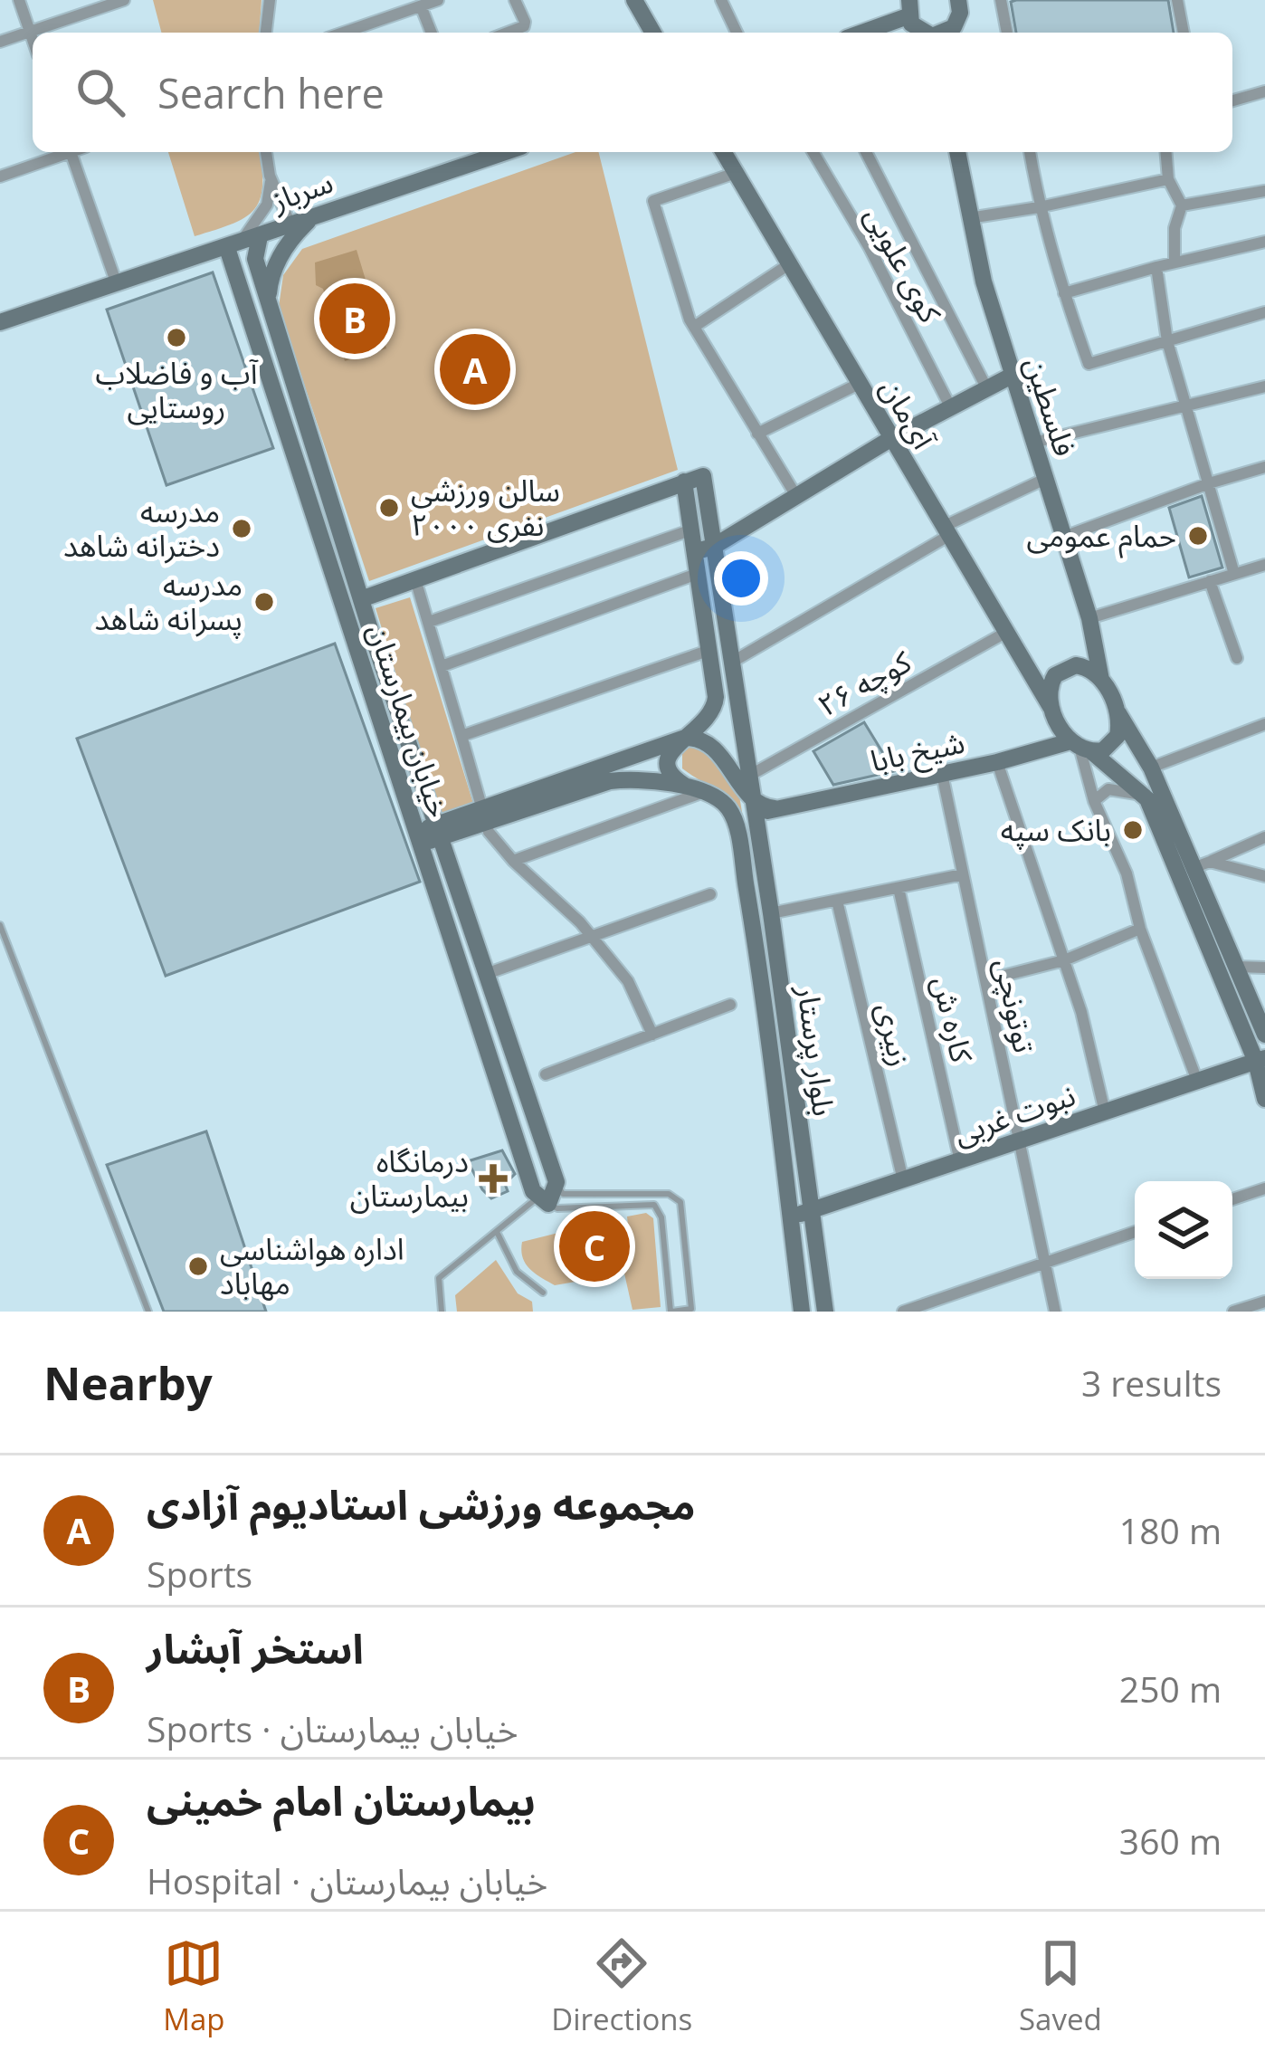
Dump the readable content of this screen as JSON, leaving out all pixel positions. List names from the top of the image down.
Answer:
{
  "streets": {
    "street": [
      "سرباز",
      "کوی علویی",
      "فلسطین",
      "آی‌مان",
      "کوچه ۲۶",
      "خیابان بیمارستان",
      "شیخ بابا",
      "توتونچی",
      "کاره ش",
      "زبیری",
      "بلوار پرستار",
      "نبوت غربی"
    ]
  },
  "crossings": [
    ["سرباز", "خیابان بیمارستان"],
    ["فلسطین", "آی‌مان"],
    ["فلسطین", "شیخ بابا"],
    ["آی‌مان", "کوچه ۲۶"],
    ["آی‌مان", "شیخ بابا"],
    ["کوچه ۲۶", "بلوار پرستار"],
    ["شیخ بابا", "توتونچی"],
    ["توتونچی", "نبوت غربی"],
    ["کاره ش", "نبوت غربی"],
    ["زبیری", "نبوت غربی"],
    ["بلوار پرستار", "نبوت غربی"]
  ],
  "places": {
    "other": [
      "آب و فاضلاب روستایی",
      "سالن ورزشی ۲۰۰۰ نفری",
      "مدرسه دخترانه شاهد",
      "حمام عمومی",
      "مدرسه پسرانه شاهد",
      "بانک سپه",
      "اداره هواشناسی مهاباد"
    ],
    "health": ["درمانگاه بیمارستان"]
  },
  "page": {
    "search": "Search here",
    "pins": ["B", "A", "C"],
    "heading": ["Nearby", "3 results"],
    "list": [
      {
        "mark": "A",
        "name": "مجموعه ورزشی استادیوم آزادی",
        "note": "Sports",
        "value": "180 m"
      },
      {
        "mark": "B",
        "name": "استخر آبشار",
        "note": "Sports · خیابان بیمارستان",
        "value": "250 m"
      },
      {
        "mark": "C",
        "name": "بیمارستان امام خمینی",
        "note": "Hospital · خیابان بیمارستان",
        "value": "360 m"
      }
    ],
    "nav": ["Map", "Directions", "Saved"]
  }
}
